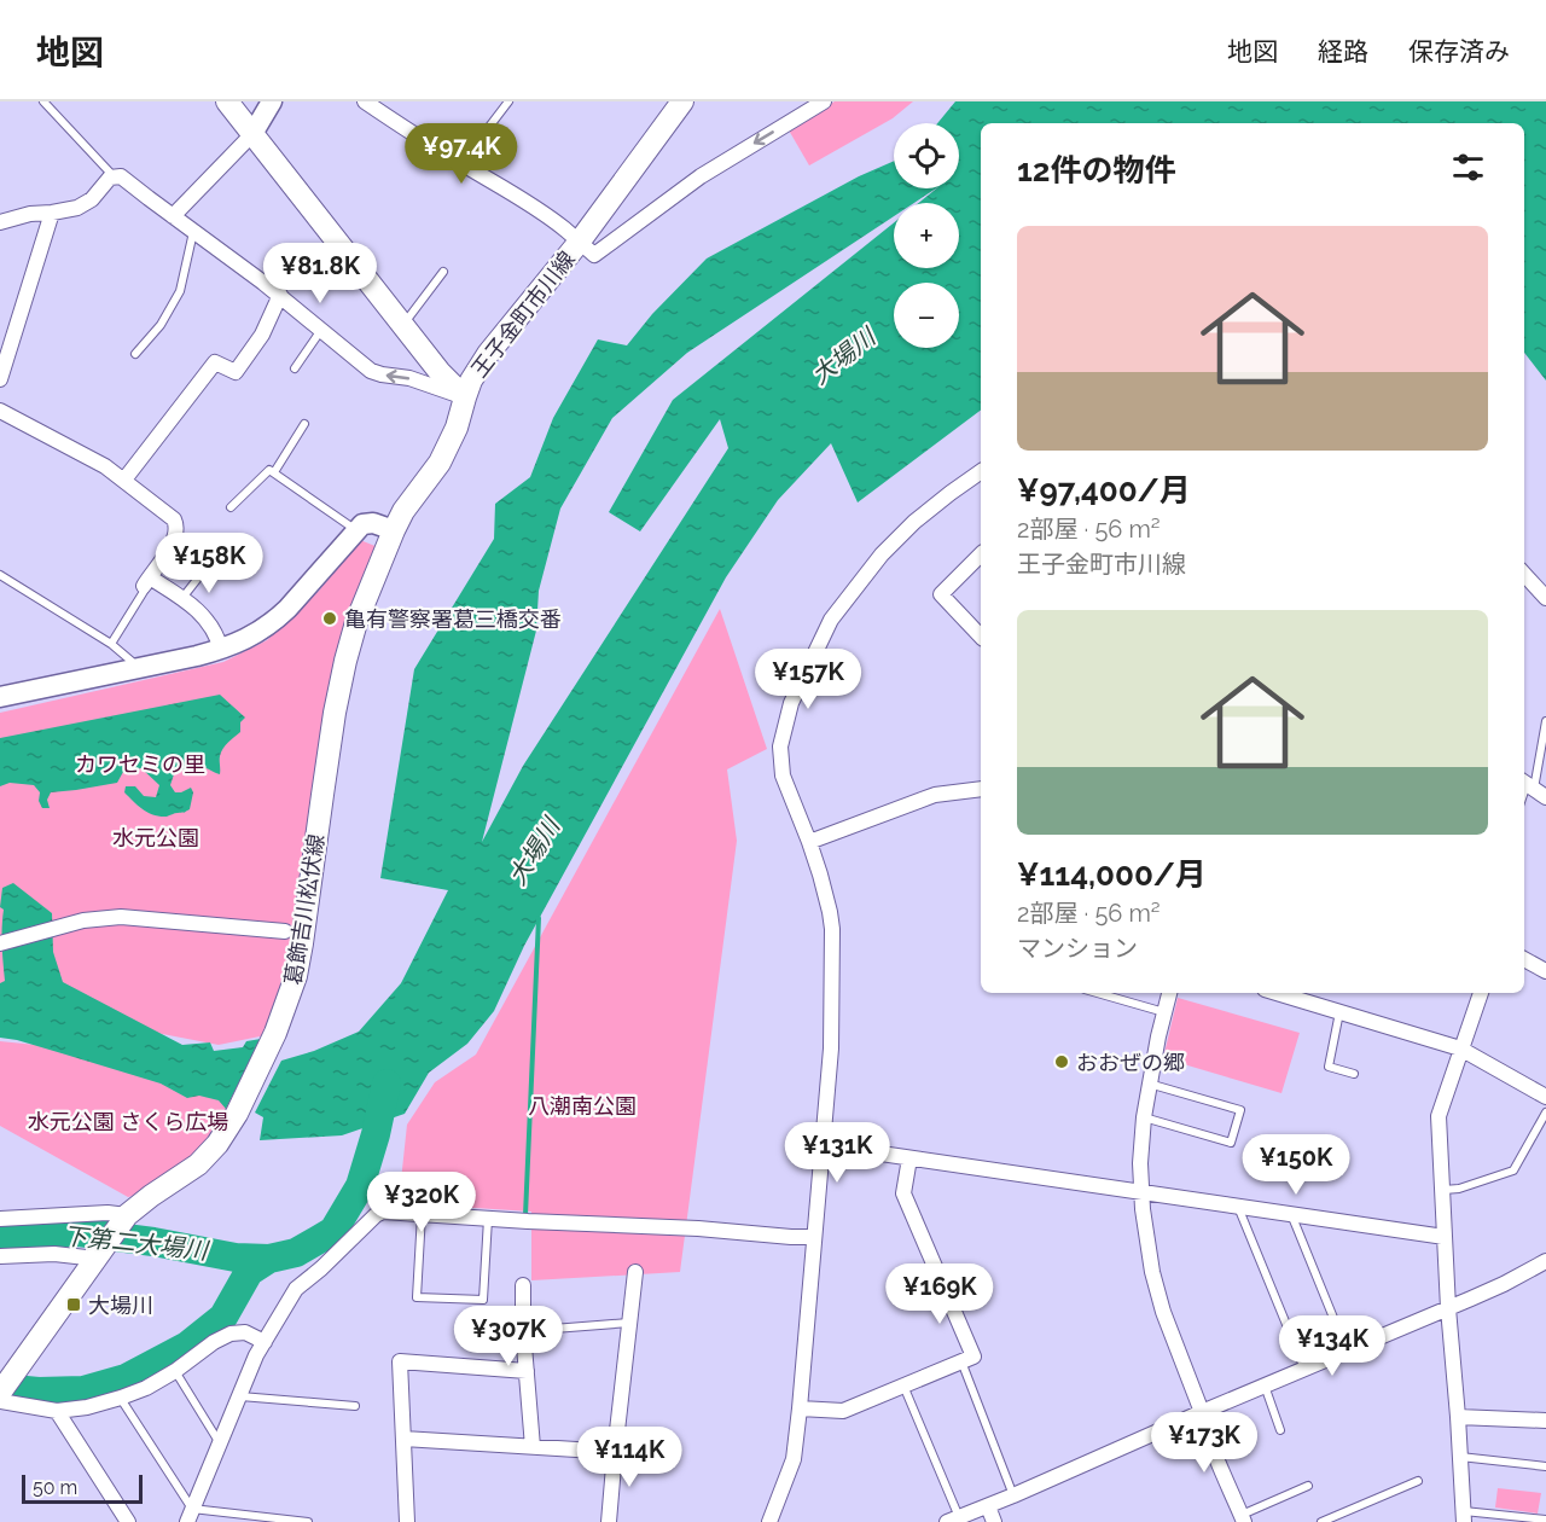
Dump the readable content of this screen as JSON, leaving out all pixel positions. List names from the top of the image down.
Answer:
{
  "streets": {
    "main road": ["王子金町市川線", "葛飾吉川松伏線"]
  },
  "crossings": [
    ["王子金町市川線", "葛飾吉川松伏線"]
  ],
  "water": ["大場川", "下第二大場川"],
  "parks": [
    "カワセミの里",
    "水元公園",
    "八潮南公園",
    "水元公園 さくら広場"
  ],
  "places": {
    "other": ["亀有警察署葛三橋交番", "おおぜの郷"],
    "transit": ["大場川"]
  },
  "scale_bar": "50 m",
  "page": {
    "header": "地図",
    "nav": ["地図", "経路", "保存済み"],
    "map_buttons": ["+", "−"],
    "price": [
      "¥97.4K",
      "¥81.8K",
      "¥158K",
      "¥157K",
      "¥131K",
      "¥150K",
      "¥320K",
      "¥169K",
      "¥307K",
      "¥134K",
      "¥173K",
      "¥114K"
    ],
    "heading": "12件の物件",
    "list": [
      {
        "name": "¥97,400/月",
        "note": "2部屋 · 56 m² · 王子金町市川線"
      },
      {
        "name": "¥114,000/月",
        "note": "2部屋 · 56 m² · マンション"
      }
    ],
    "scale": "50 m"
  }
}
